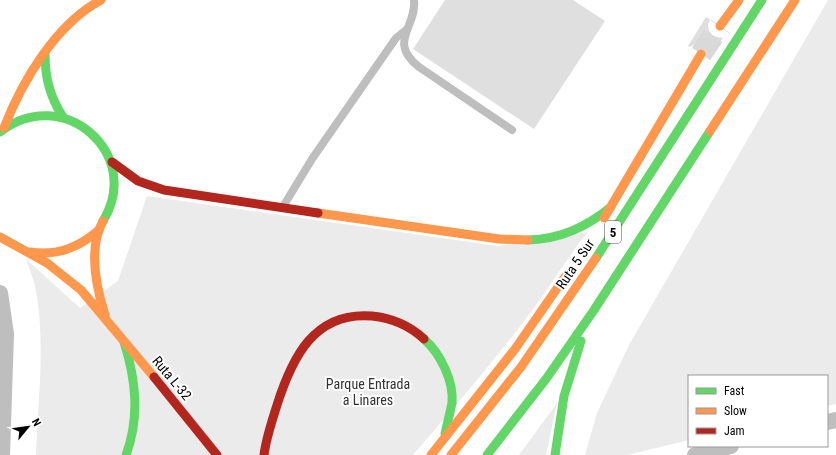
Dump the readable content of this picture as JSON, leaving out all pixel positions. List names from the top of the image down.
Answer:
{
  "streets": {
    "main road": ["5", "Ruta 5 Sur", "Ruta L-32"]
  },
  "parks": ["Parque Entrada a Linares"],
  "legend": ["Fast", "Slow", "Jam"],
  "north": "top right"
}
